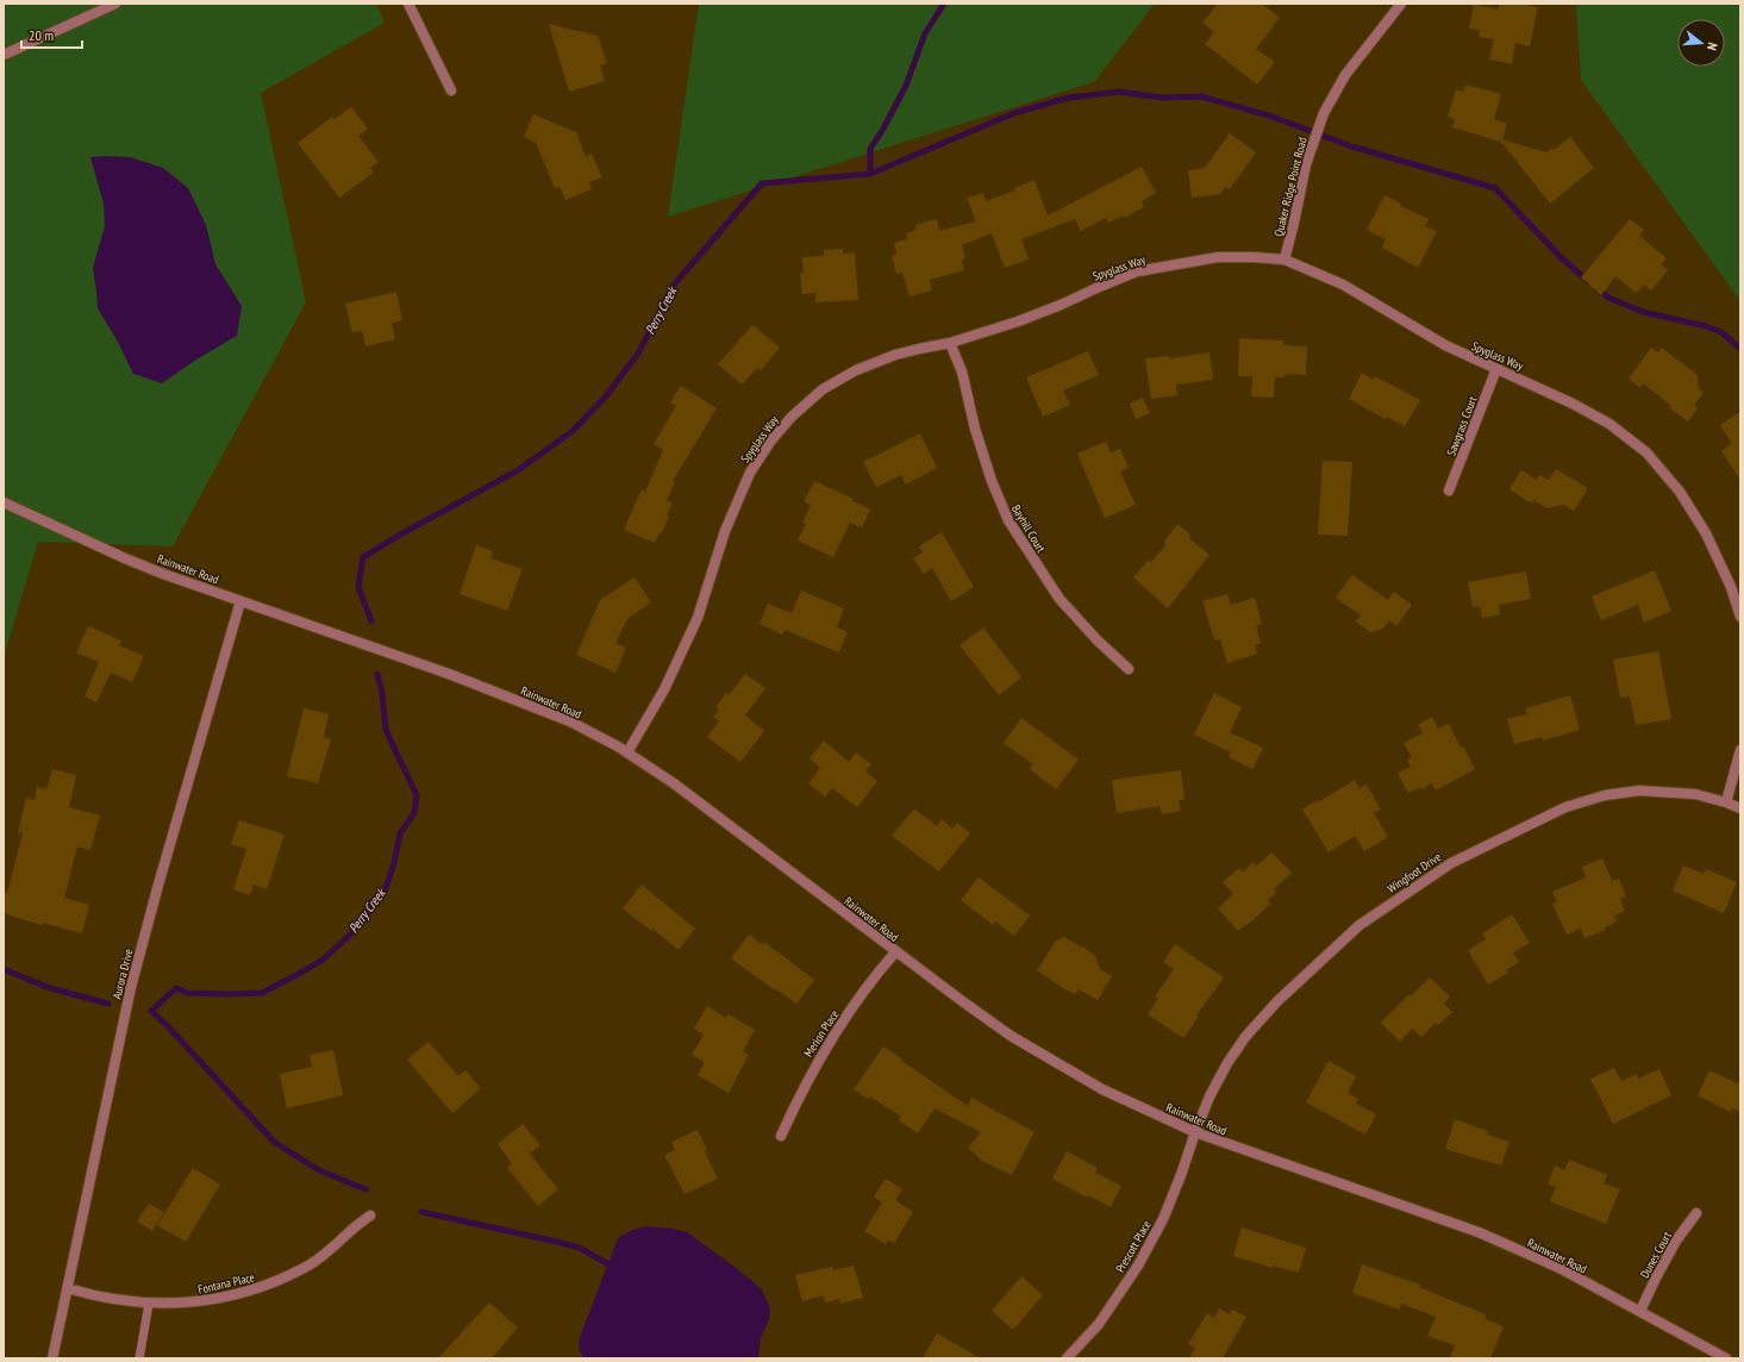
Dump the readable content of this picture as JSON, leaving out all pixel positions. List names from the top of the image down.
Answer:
{
  "streets": {
    "street": [
      "Quaker Ridge Point Road",
      "Spyglass Way",
      "Sawgrass Court",
      "Bayhill Court",
      "Rainwater Road",
      "Wingfoot Drive",
      "Aurora Drive",
      "Merion Place",
      "Prescott Place",
      "Dunes Court",
      "Fontana Place"
    ]
  },
  "crossings": [
    ["Quaker Ridge Point Road", "Spyglass Way"],
    ["Spyglass Way", "Sawgrass Court"],
    ["Spyglass Way", "Bayhill Court"],
    ["Spyglass Way", "Rainwater Road"],
    ["Rainwater Road", "Wingfoot Drive"],
    ["Rainwater Road", "Aurora Drive"],
    ["Rainwater Road", "Merion Place"],
    ["Rainwater Road", "Prescott Place"],
    ["Rainwater Road", "Dunes Court"],
    ["Wingfoot Drive", "Prescott Place"],
    ["Aurora Drive", "Fontana Place"]
  ],
  "water": ["Perry Creek"],
  "scale_bar": "20 m",
  "north": "right"
}
